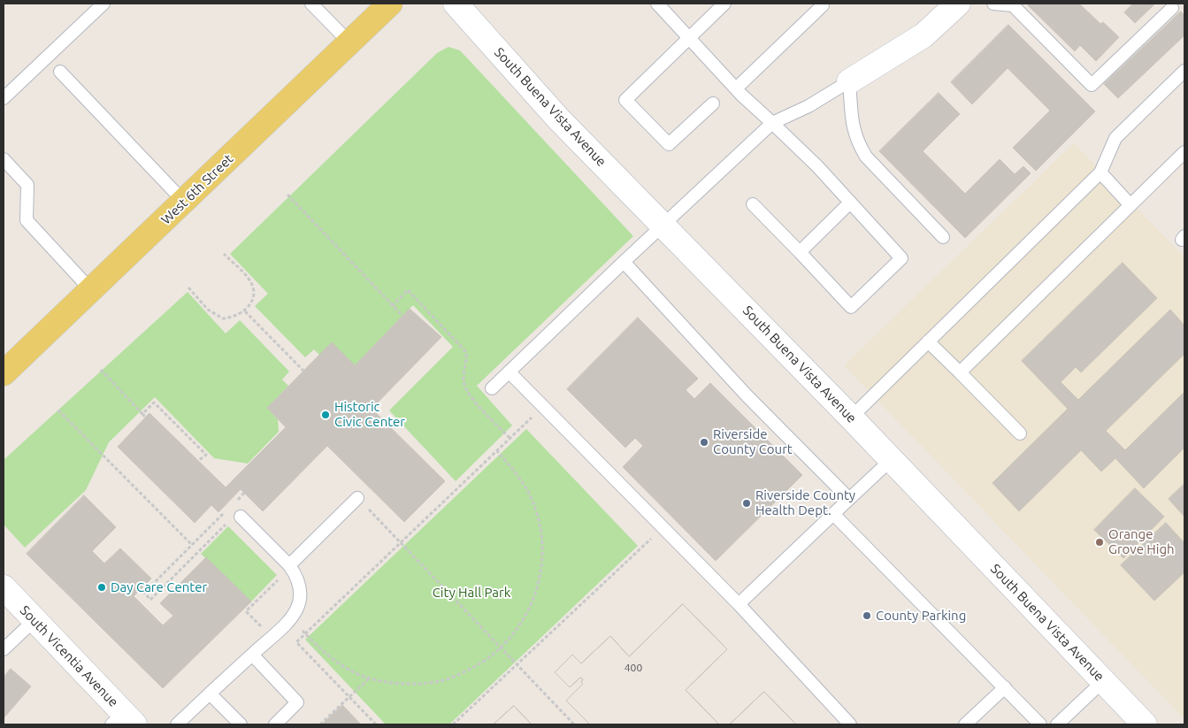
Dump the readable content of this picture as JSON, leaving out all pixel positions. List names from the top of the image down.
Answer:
{
  "streets": {
    "main road": ["West 6th Street"],
    "street": ["South Buena Vista Avenue", "South Vicentia Avenue"]
  },
  "parks": ["City Hall Park"],
  "places": [
    "Historic Civic Center",
    "Riverside County Court",
    "Riverside County Health Dept.",
    "Orange Grove High",
    "Day Care Center",
    "County Parking"
  ],
  "house_numbers": ["400"]
}
